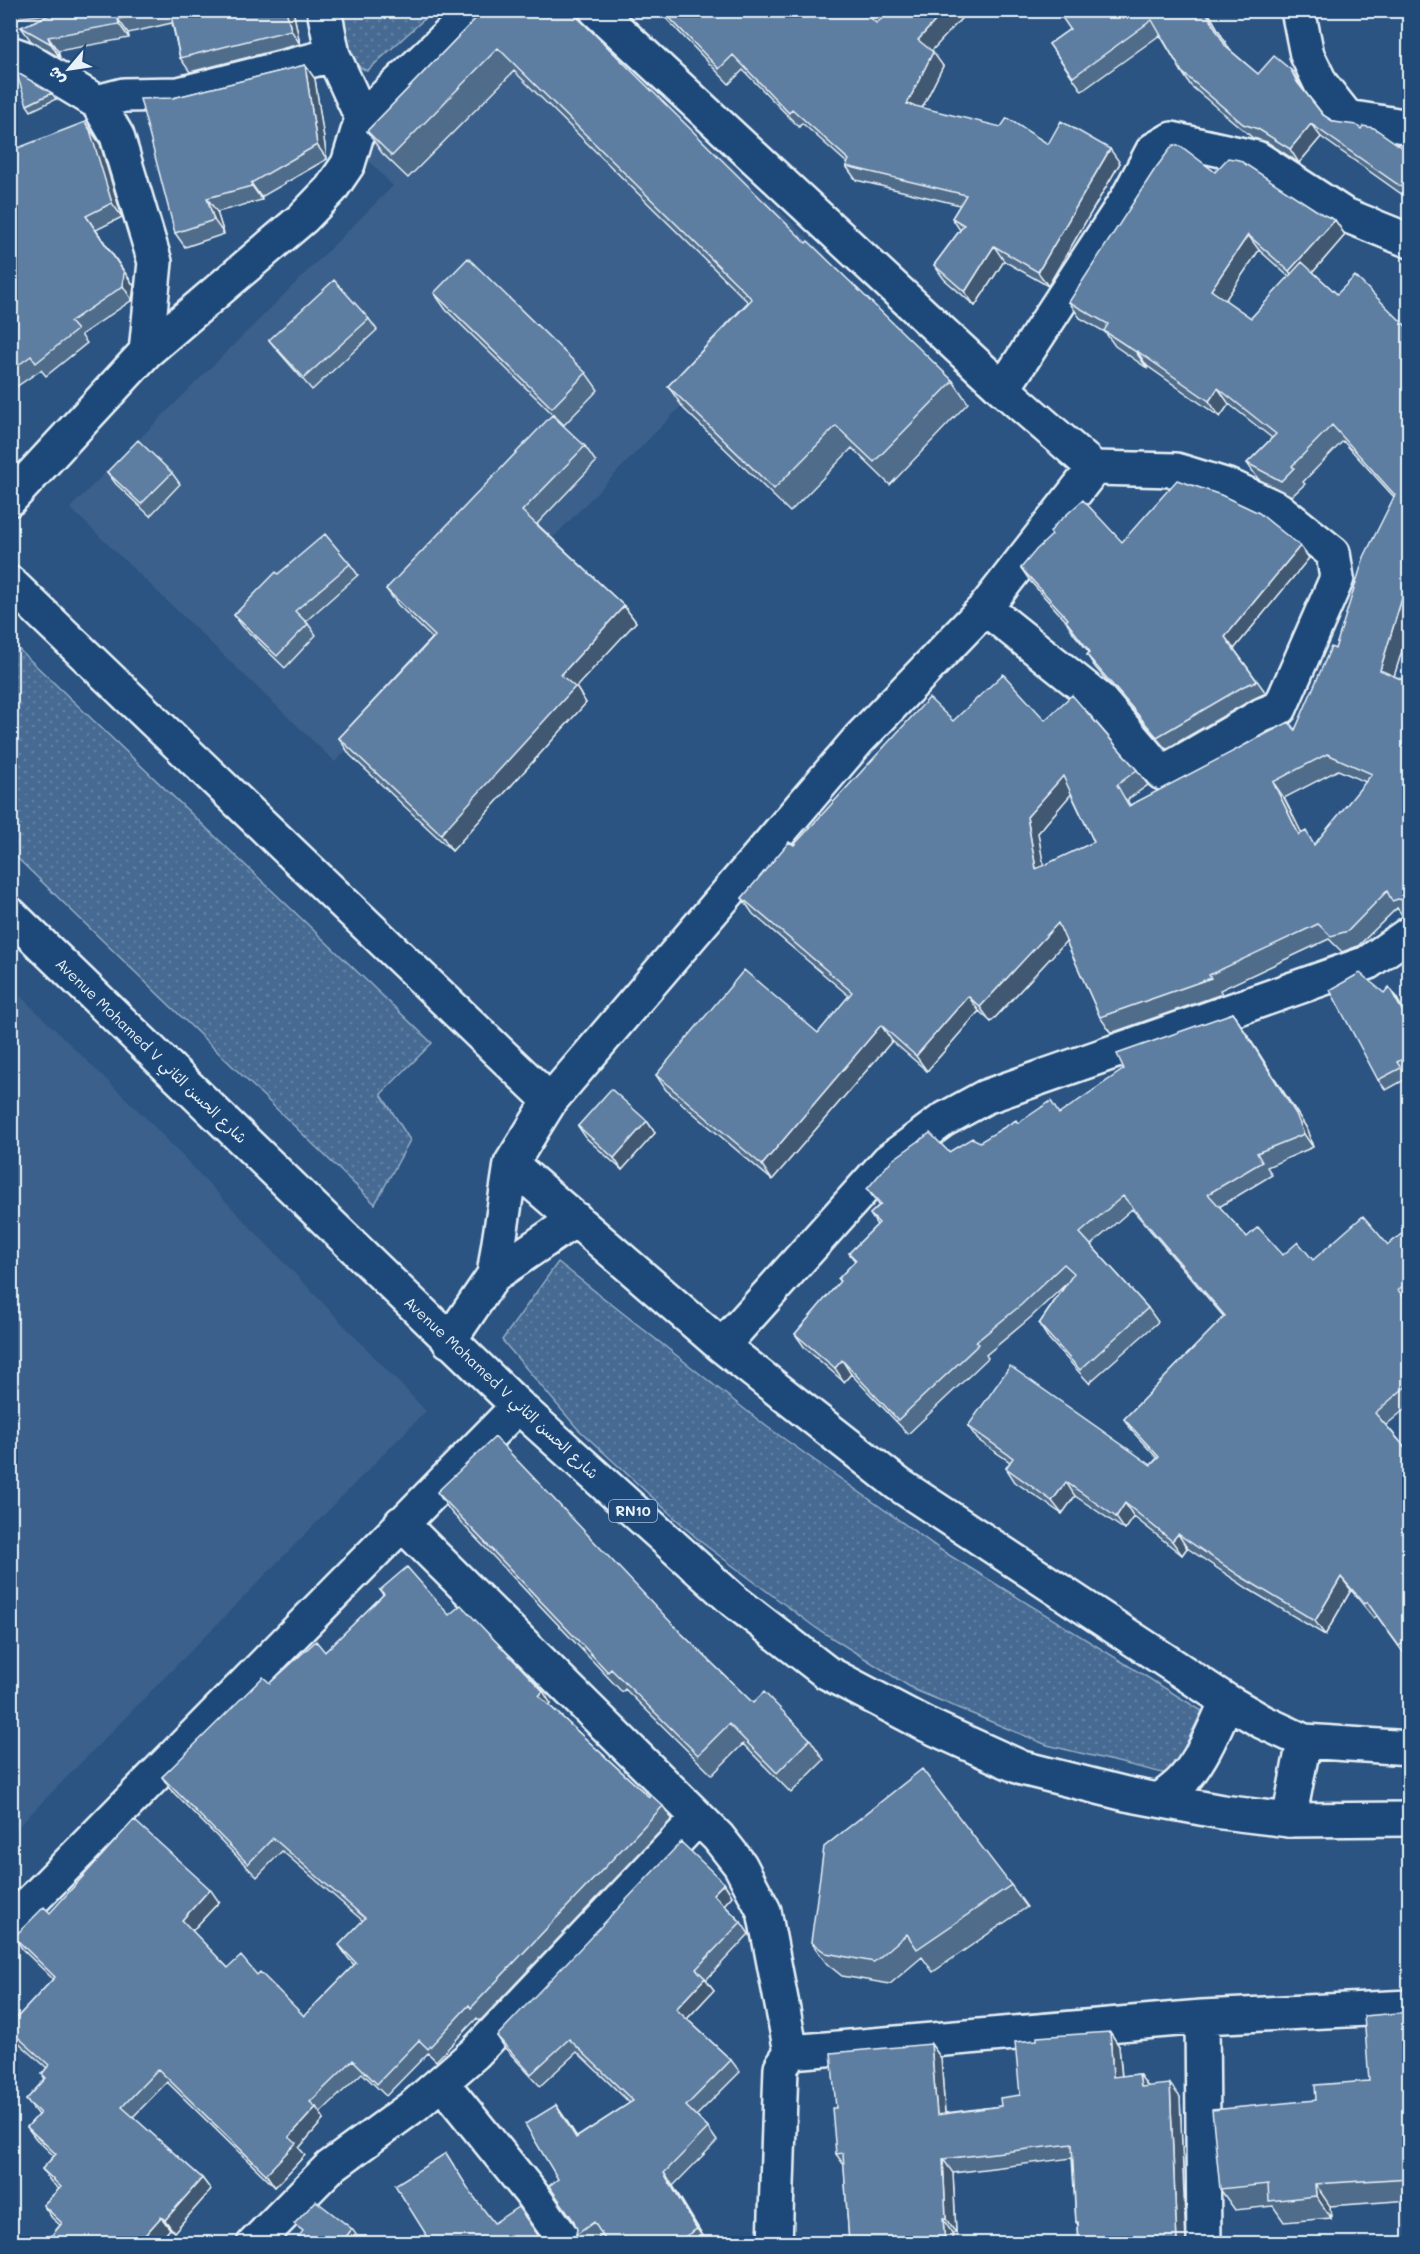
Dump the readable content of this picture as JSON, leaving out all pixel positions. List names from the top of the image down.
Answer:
{
  "streets": {
    "street": ["Avenue Mohamed V شارع الحسن الثاني", "RN10"]
  },
  "north": "bottom left"
}
